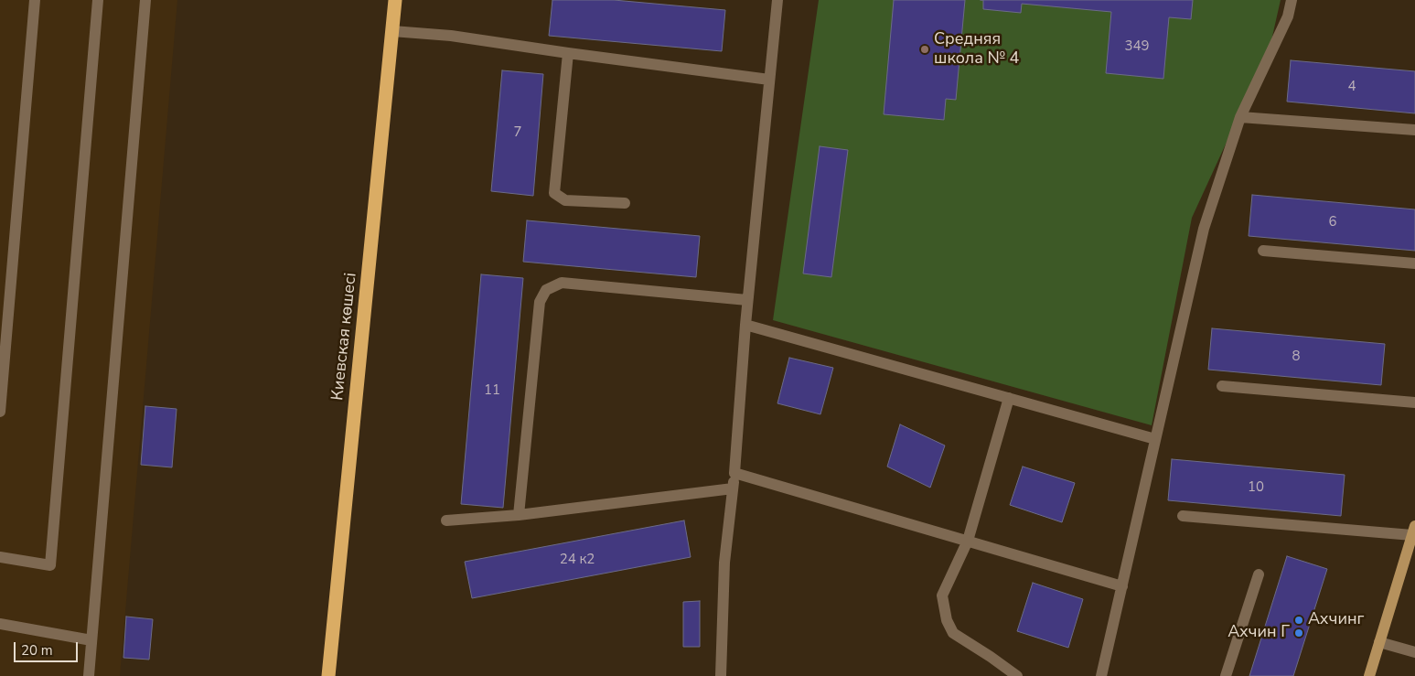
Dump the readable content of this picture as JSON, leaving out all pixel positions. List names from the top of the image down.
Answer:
{
  "streets": {
    "highway": ["Киевская көшесі"]
  },
  "places": ["Средняя школа № 4", "Ахчинг", "Ахчин Г"],
  "house_numbers": [
    "349",
    "4",
    "7",
    "6",
    "8",
    "11",
    "10",
    "24 к2"
  ],
  "scale_bar": "20 m"
}
